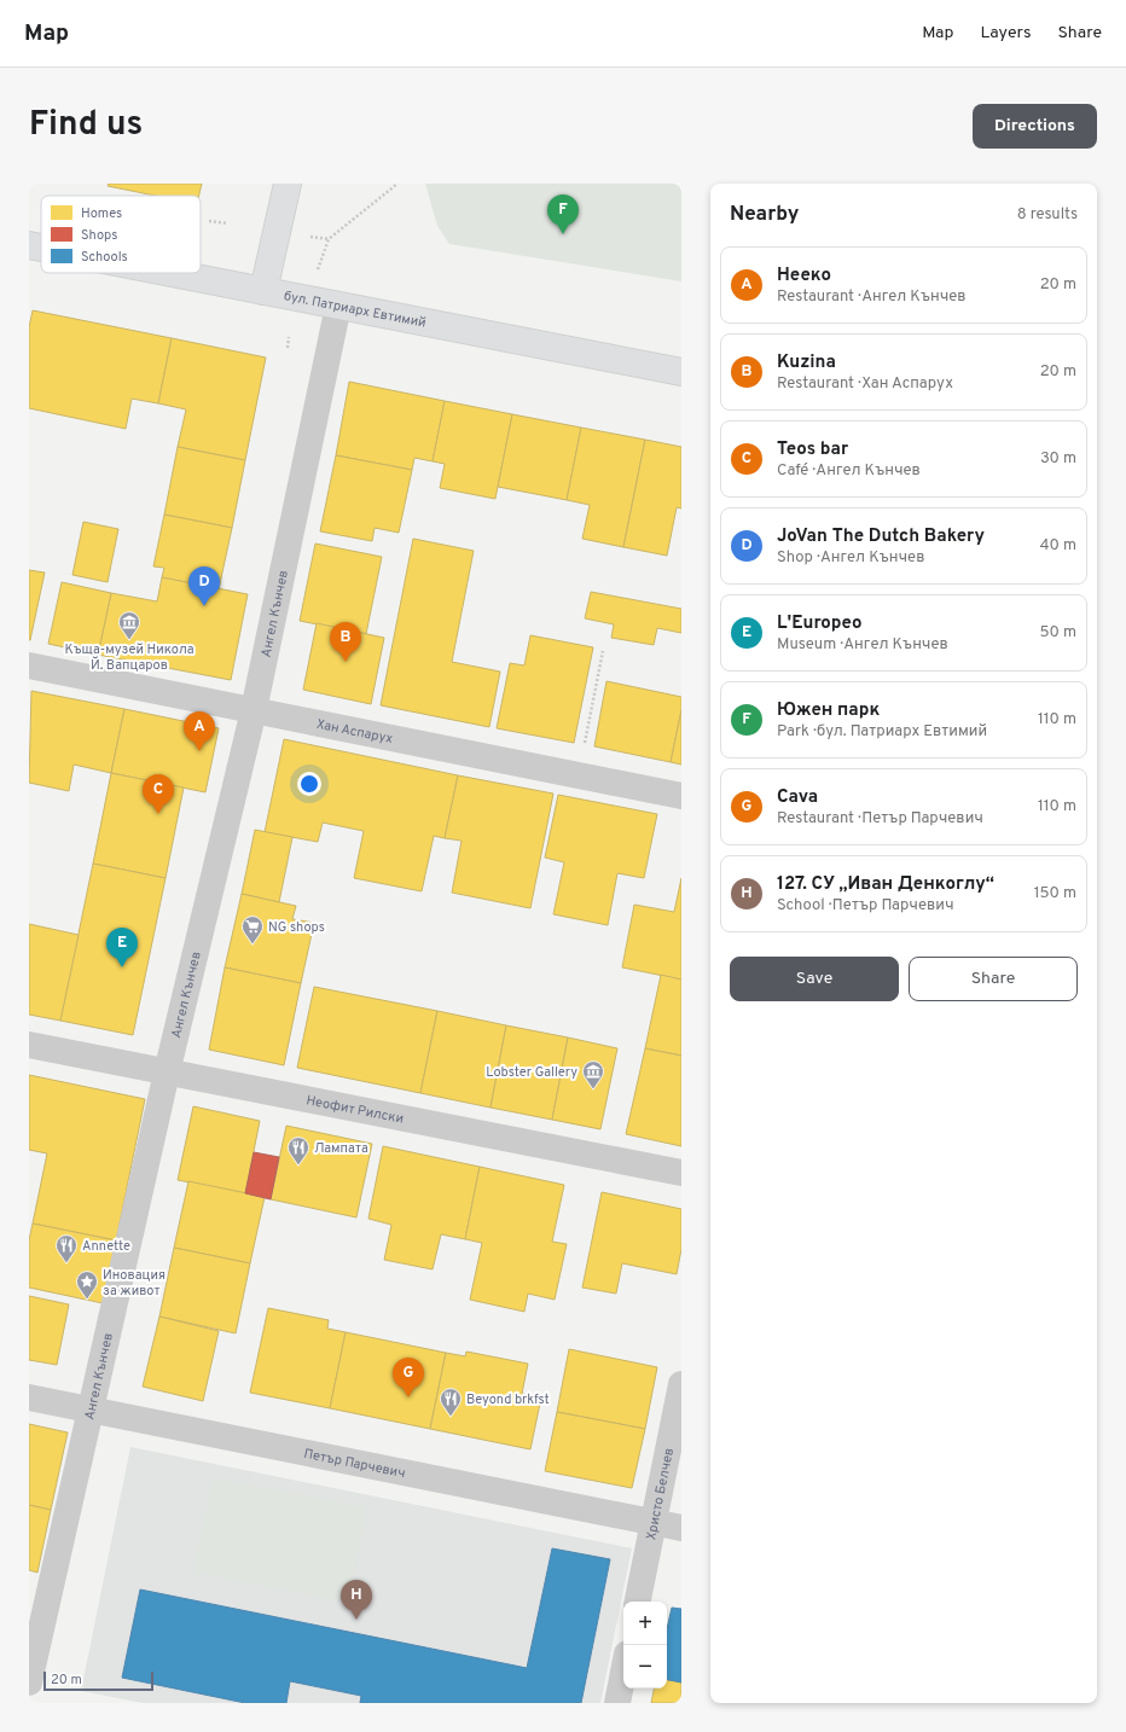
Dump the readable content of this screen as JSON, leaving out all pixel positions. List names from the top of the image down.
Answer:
{
  "streets": {
    "main road": ["бул. Патриарх Евтимий"],
    "street": [
      "Ангел Кънчев",
      "Хан Аспарух",
      "Неофит Рилски",
      "Петър Парчевич",
      "Христо Белчев"
    ]
  },
  "crossings": [
    ["бул. Патриарх Евтимий", "Ангел Кънчев"],
    ["Ангел Кънчев", "Хан Аспарух"],
    ["Ангел Кънчев", "Неофит Рилски"],
    ["Ангел Кънчев", "Петър Парчевич"],
    ["Петър Парчевич", "Христо Белчев"]
  ],
  "places": {
    "museum": ["Къща-музей Никола Й. Вапцаров", "Lobster Gallery"],
    "supermarket": ["NG shops"],
    "restaurant": ["Лампата", "Annette", "Beyond brkfst"],
    "place": ["Иновация за живот"]
  },
  "legend": ["Homes", "Shops", "Schools"],
  "scale_bar": "20 m",
  "page": {
    "header": "Map",
    "nav": ["Map", "Layers", "Share"],
    "title": "Find us",
    "buttons": [
      "Directions",
      ["Save", "Share"]
    ],
    "heading": ["Nearby", "8 results"],
    "pins": [
      "F",
      "D",
      "B",
      "A",
      "C",
      "E",
      "G",
      "H"
    ],
    "list": [
      {
        "mark": "A",
        "name": "Нееко",
        "note": "Restaurant · Ангел Кънчев",
        "value": "20 m"
      },
      {
        "mark": "B",
        "name": "Kuzina",
        "note": "Restaurant · Хан Аспарух",
        "value": "20 m"
      },
      {
        "mark": "C",
        "name": "Teos bar",
        "note": "Café · Ангел Кънчев",
        "value": "30 m"
      },
      {
        "mark": "D",
        "name": "JoVan The Dutch Bakery",
        "note": "Shop · Ангел Кънчев",
        "value": "40 m"
      },
      {
        "mark": "E",
        "name": "L'Europeo",
        "note": "Museum · Ангел Кънчев",
        "value": "50 m"
      },
      {
        "mark": "F",
        "name": "Южен парк",
        "note": "Park · бул. Патриарх Евтимий",
        "value": "110 m"
      },
      {
        "mark": "G",
        "name": "Cava",
        "note": "Restaurant · Петър Парчевич",
        "value": "110 m"
      },
      {
        "mark": "H",
        "name": "127. СУ „Иван Денкоглу“",
        "note": "School · Петър Парчевич",
        "value": "150 m"
      }
    ],
    "map_buttons": ["+", "−"],
    "scale": "20 m"
  }
}
